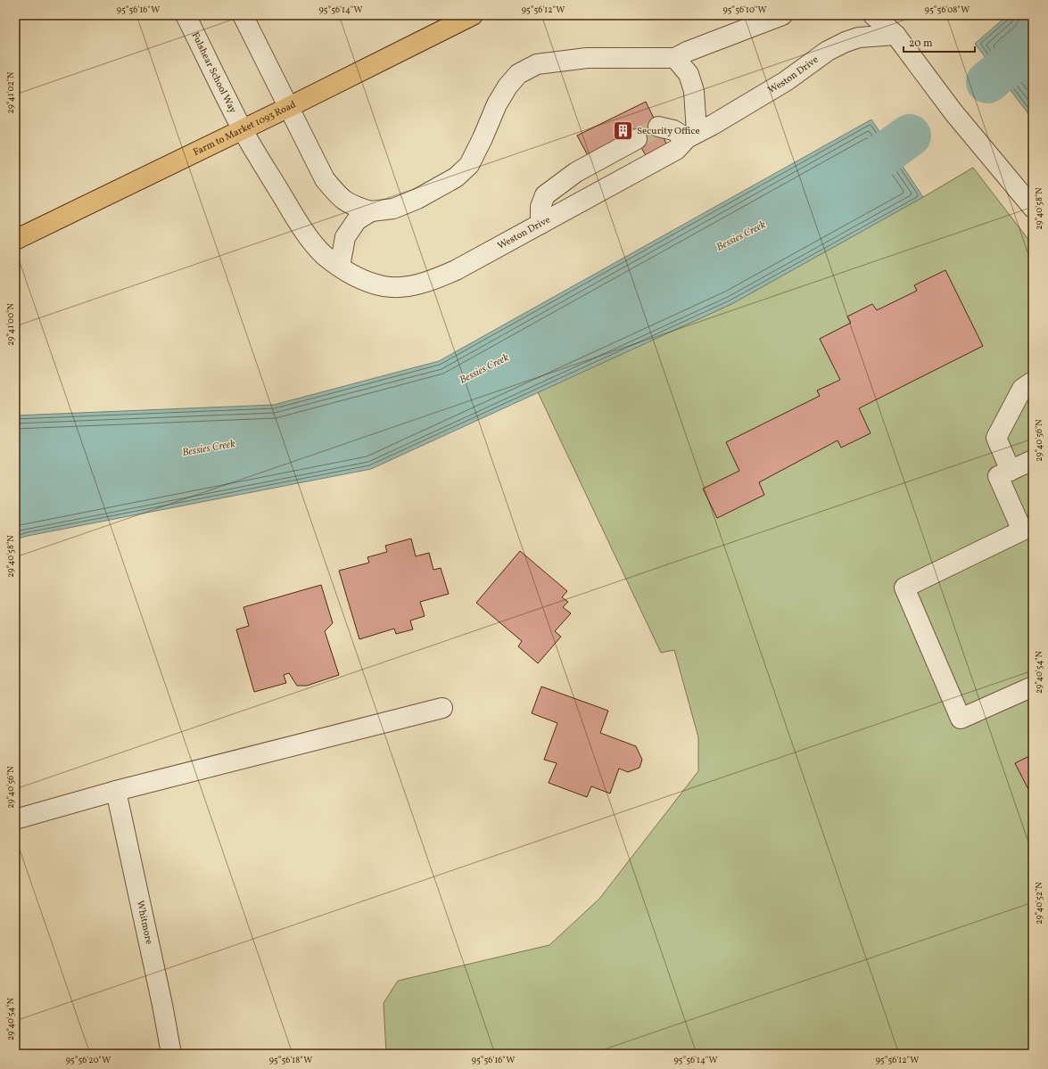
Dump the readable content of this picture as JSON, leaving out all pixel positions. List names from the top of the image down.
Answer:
{
  "streets": {
    "main road": ["Farm to Market 1093 Road"],
    "street": ["Fulshear School Way", "Weston Drive", "Whitmore"]
  },
  "crossings": [
    ["Fulshear School Way", "Weston Drive"],
    ["Fulshear School Way", "Farm to Market 1093 Road"],
    ["Weston Drive", "Farm to Market 1093 Road"]
  ],
  "water": ["Bessies Creek"],
  "places": {
    "building": ["Security Office"]
  },
  "scale_bar": "20 m",
  "coordinates": [
    "95°56'16\"W",
    "95°56'14\"W",
    "95°56'12\"W",
    "95°56'10\"W",
    "95°56'08\"W",
    "29°41'02\"N",
    "29°40'58\"N",
    "29°41'00\"N",
    "29°40'56\"N",
    "29°40'54\"N",
    "29°40'52\"N",
    "95°56'20\"W",
    "95°56'18\"W"
  ]
}
